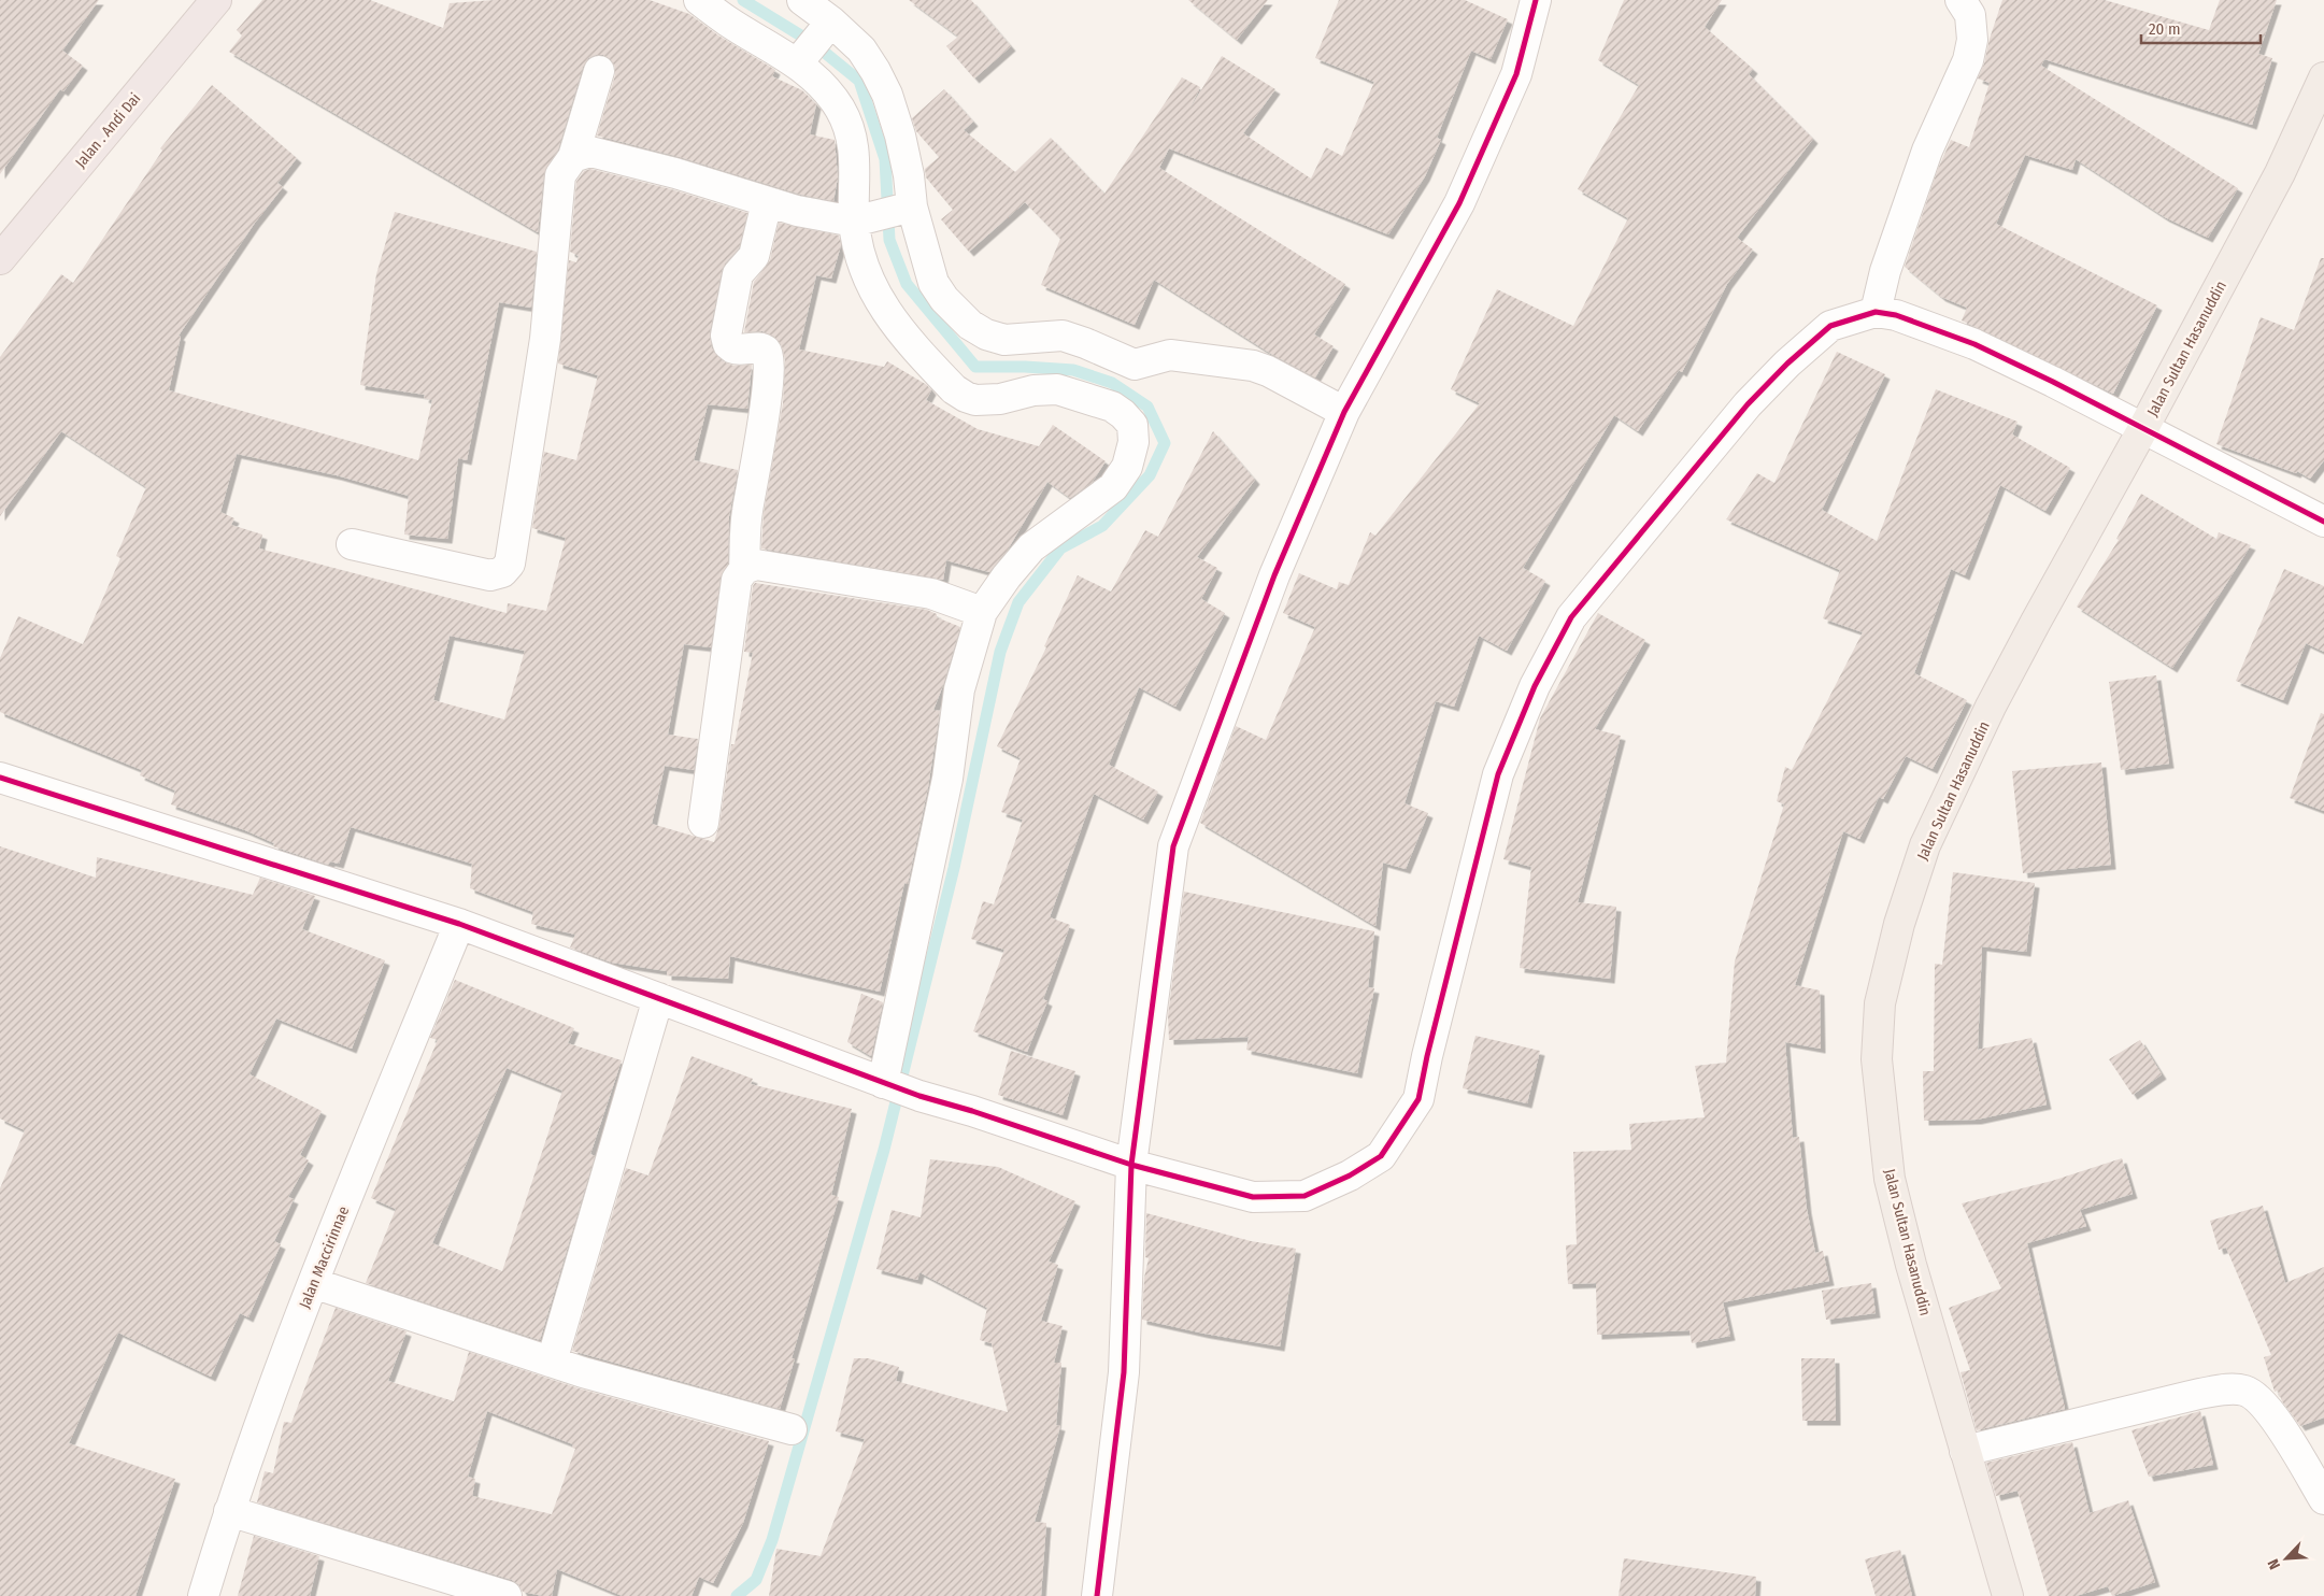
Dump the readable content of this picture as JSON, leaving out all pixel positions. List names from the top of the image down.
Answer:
{
  "streets": {
    "highway": ["Jalan . Andi Dai"],
    "main road": ["Jalan Sultan Hasanuddin"],
    "street": ["Jalan Maccirinnae"]
  },
  "scale_bar": "20 m",
  "north": "bottom left"
}
